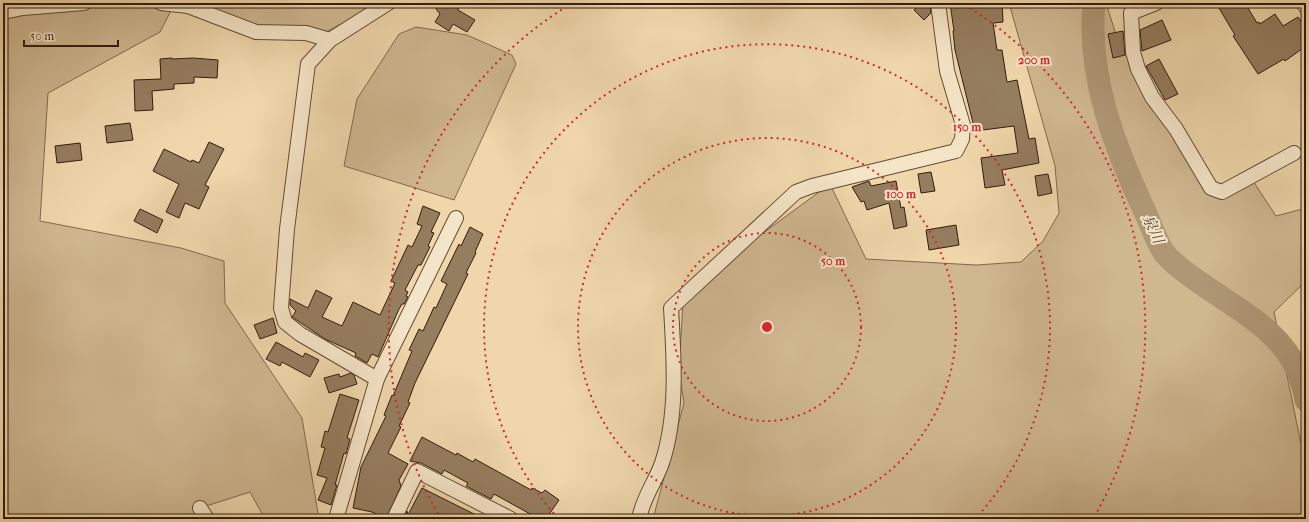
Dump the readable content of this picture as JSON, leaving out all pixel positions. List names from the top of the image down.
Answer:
{
  "water": ["泉川"],
  "scale_bar": "50 m",
  "rings": [
    "200 m",
    "150 m",
    "100 m",
    "50 m"
  ]
}
